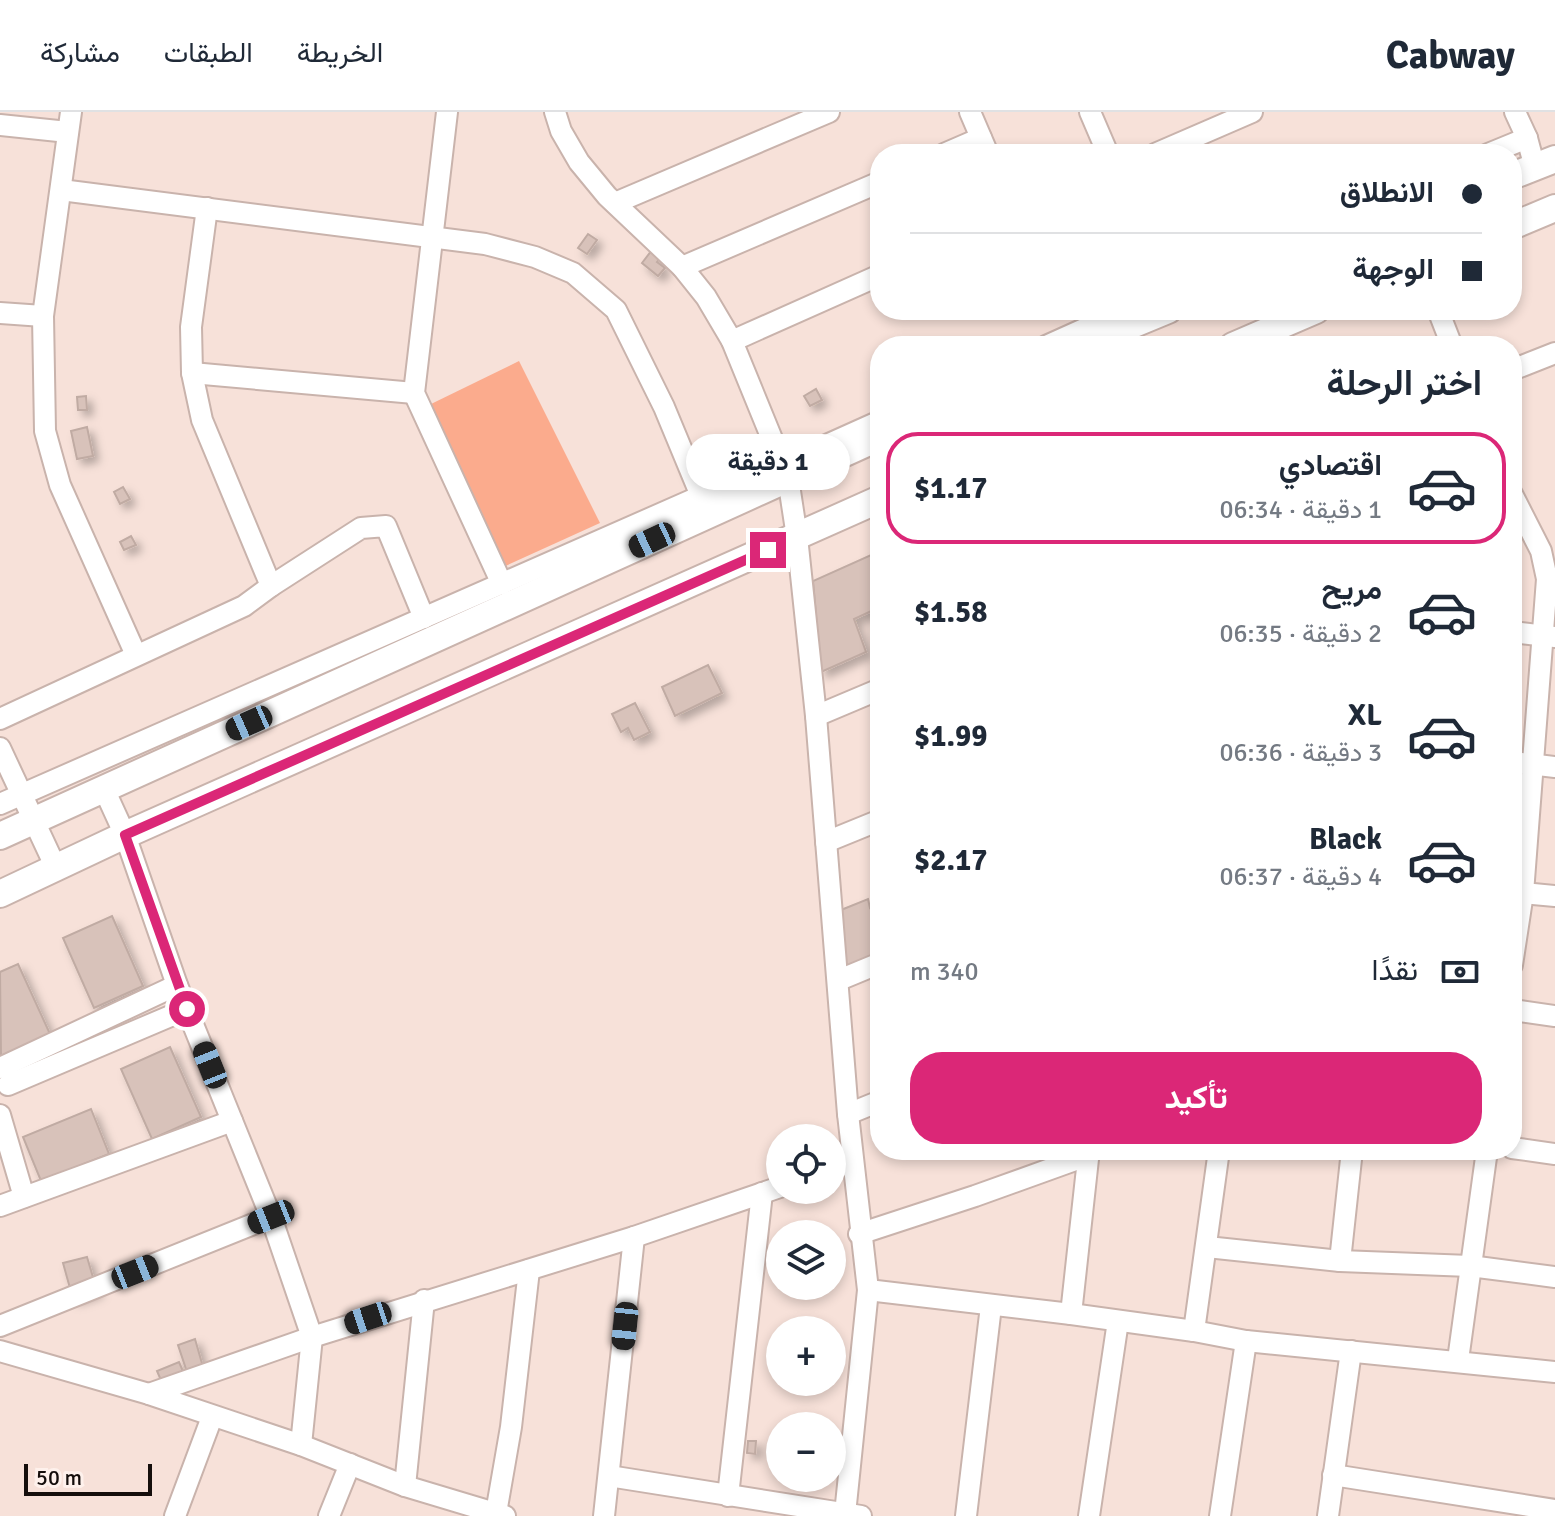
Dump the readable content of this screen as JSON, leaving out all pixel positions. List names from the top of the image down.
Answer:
{
  "scale_bar": "50 m",
  "page": {
    "header": "Cabway",
    "nav": ["الخريطة", "الطبقات", "مشاركة"],
    "banner": ["الانطلاق", "الوجهة"],
    "heading": "اختر الرحلة",
    "list": [
      {
        "name": "اقتصادي",
        "note": "1 دقيقة · 06:34",
        "value": "$1.17"
      },
      {
        "name": "مريح",
        "note": "2 دقيقة · 06:35",
        "value": "$1.58"
      },
      {
        "name": "XL",
        "note": "3 دقيقة · 06:36",
        "value": "$1.99"
      },
      {
        "name": "Black",
        "note": "4 دقيقة · 06:37",
        "value": "$2.17"
      }
    ],
    "bubble": "1 دقيقة",
    "pay": ["نقدًا", "340 m"],
    "buttons": "تأكيد",
    "map_buttons": ["+", "−"],
    "scale": "50 m"
  }
}
